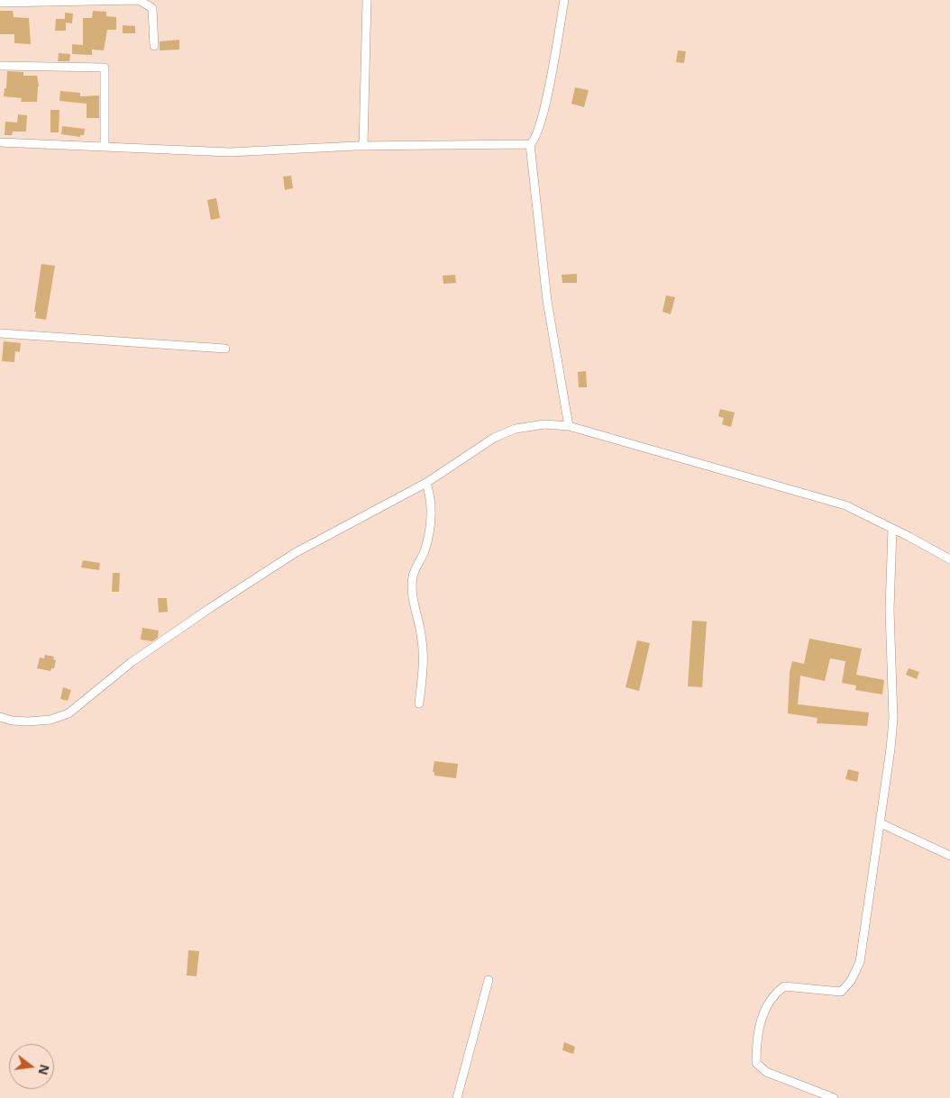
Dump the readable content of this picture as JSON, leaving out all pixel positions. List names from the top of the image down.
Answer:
{
  "north": "right"
}
